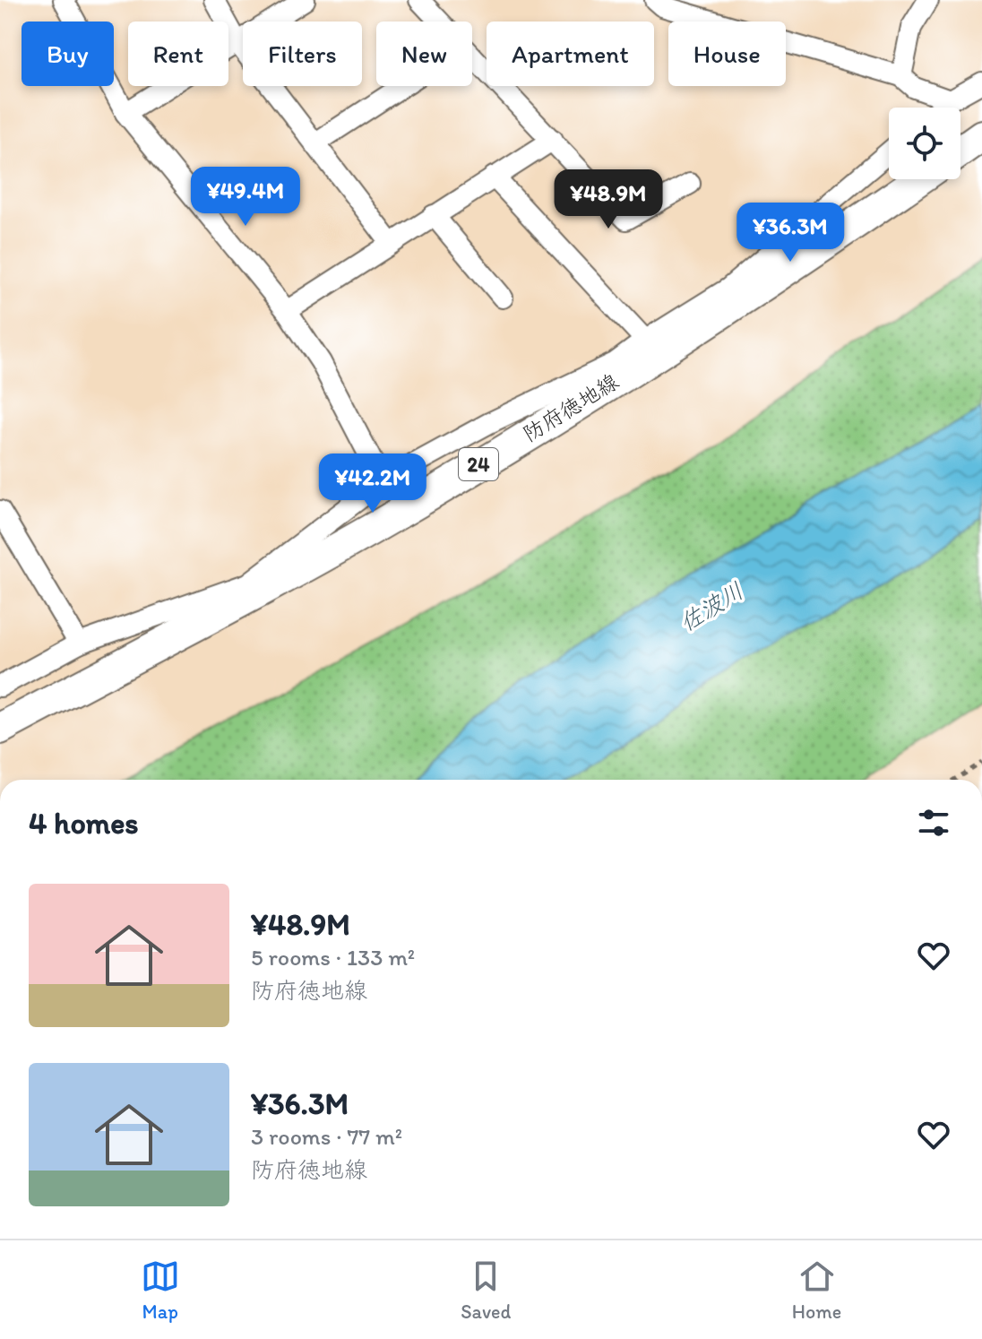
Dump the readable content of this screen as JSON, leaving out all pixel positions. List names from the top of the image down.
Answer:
{
  "streets": {
    "main road": ["防府徳地線", "24"]
  },
  "water": ["佐波川"],
  "page": {
    "chip": [
      "Buy",
      "Rent",
      "Filters",
      "New",
      "Apartment",
      "House"
    ],
    "price": [
      "¥49.4M",
      "¥48.9M",
      "¥36.3M",
      "¥42.2M"
    ],
    "heading": "4 homes",
    "list": [
      {
        "name": "¥48.9M",
        "note": "5 rooms · 133 m² · 防府徳地線"
      },
      {
        "name": "¥36.3M",
        "note": "3 rooms · 77 m² · 防府徳地線"
      }
    ],
    "tabs": ["Map", "Saved", "Home"]
  }
}
